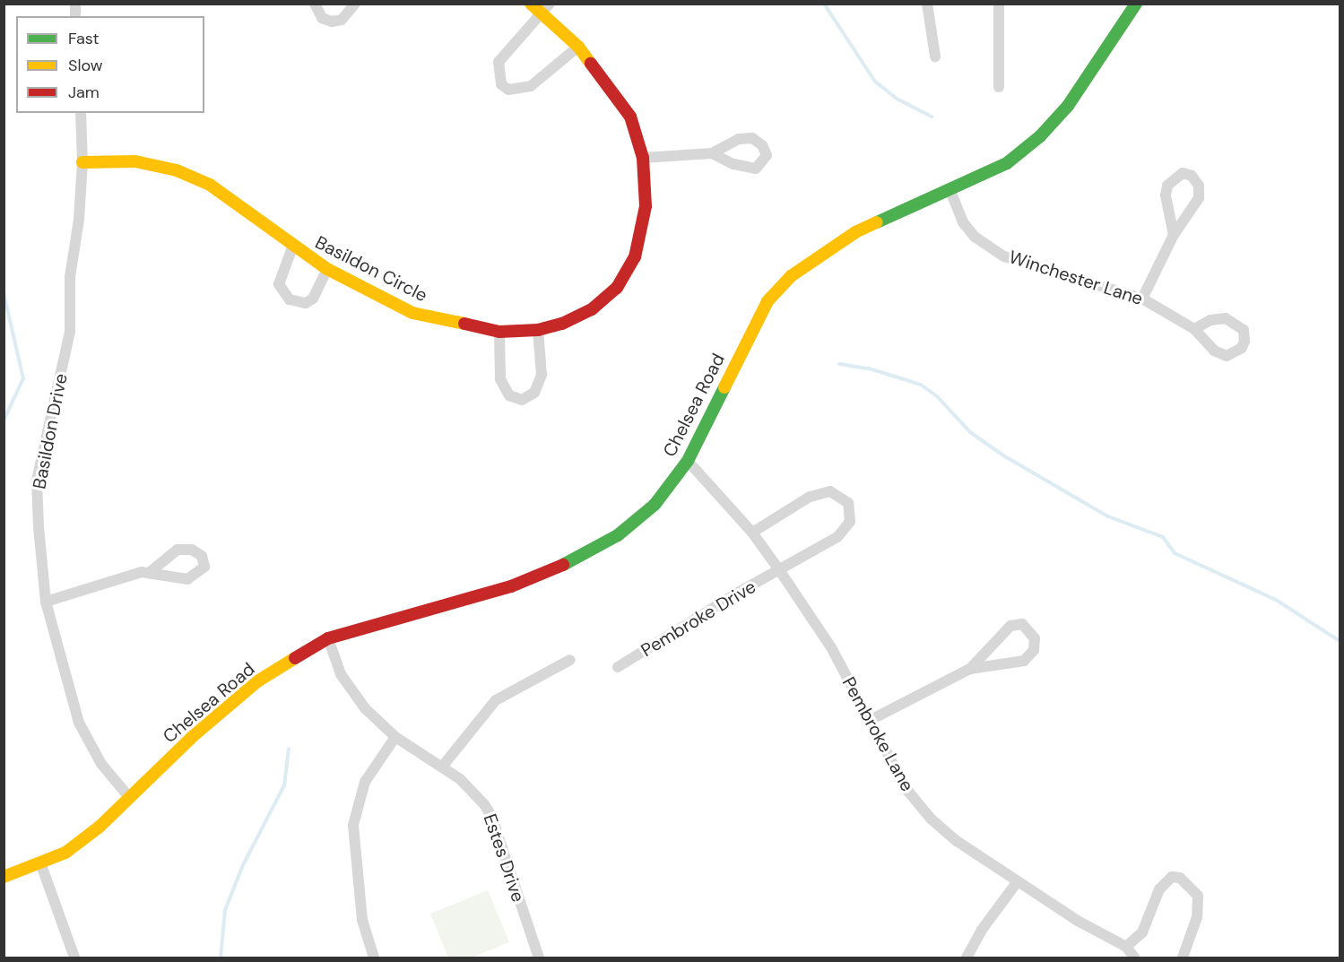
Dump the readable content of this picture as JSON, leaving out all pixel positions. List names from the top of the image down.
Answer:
{
  "streets": {
    "street": [
      "Basildon Circle",
      "Winchester Lane",
      "Chelsea Road",
      "Basildon Drive",
      "Pembroke Drive",
      "Pembroke Lane",
      "Estes Drive"
    ]
  },
  "crossings": [
    ["Basildon Circle", "Basildon Drive"],
    ["Winchester Lane", "Chelsea Road"],
    ["Chelsea Road", "Basildon Drive"],
    ["Chelsea Road", "Pembroke Lane"],
    ["Chelsea Road", "Estes Drive"],
    ["Pembroke Drive", "Pembroke Lane"]
  ],
  "legend": ["Fast", "Slow", "Jam"]
}
